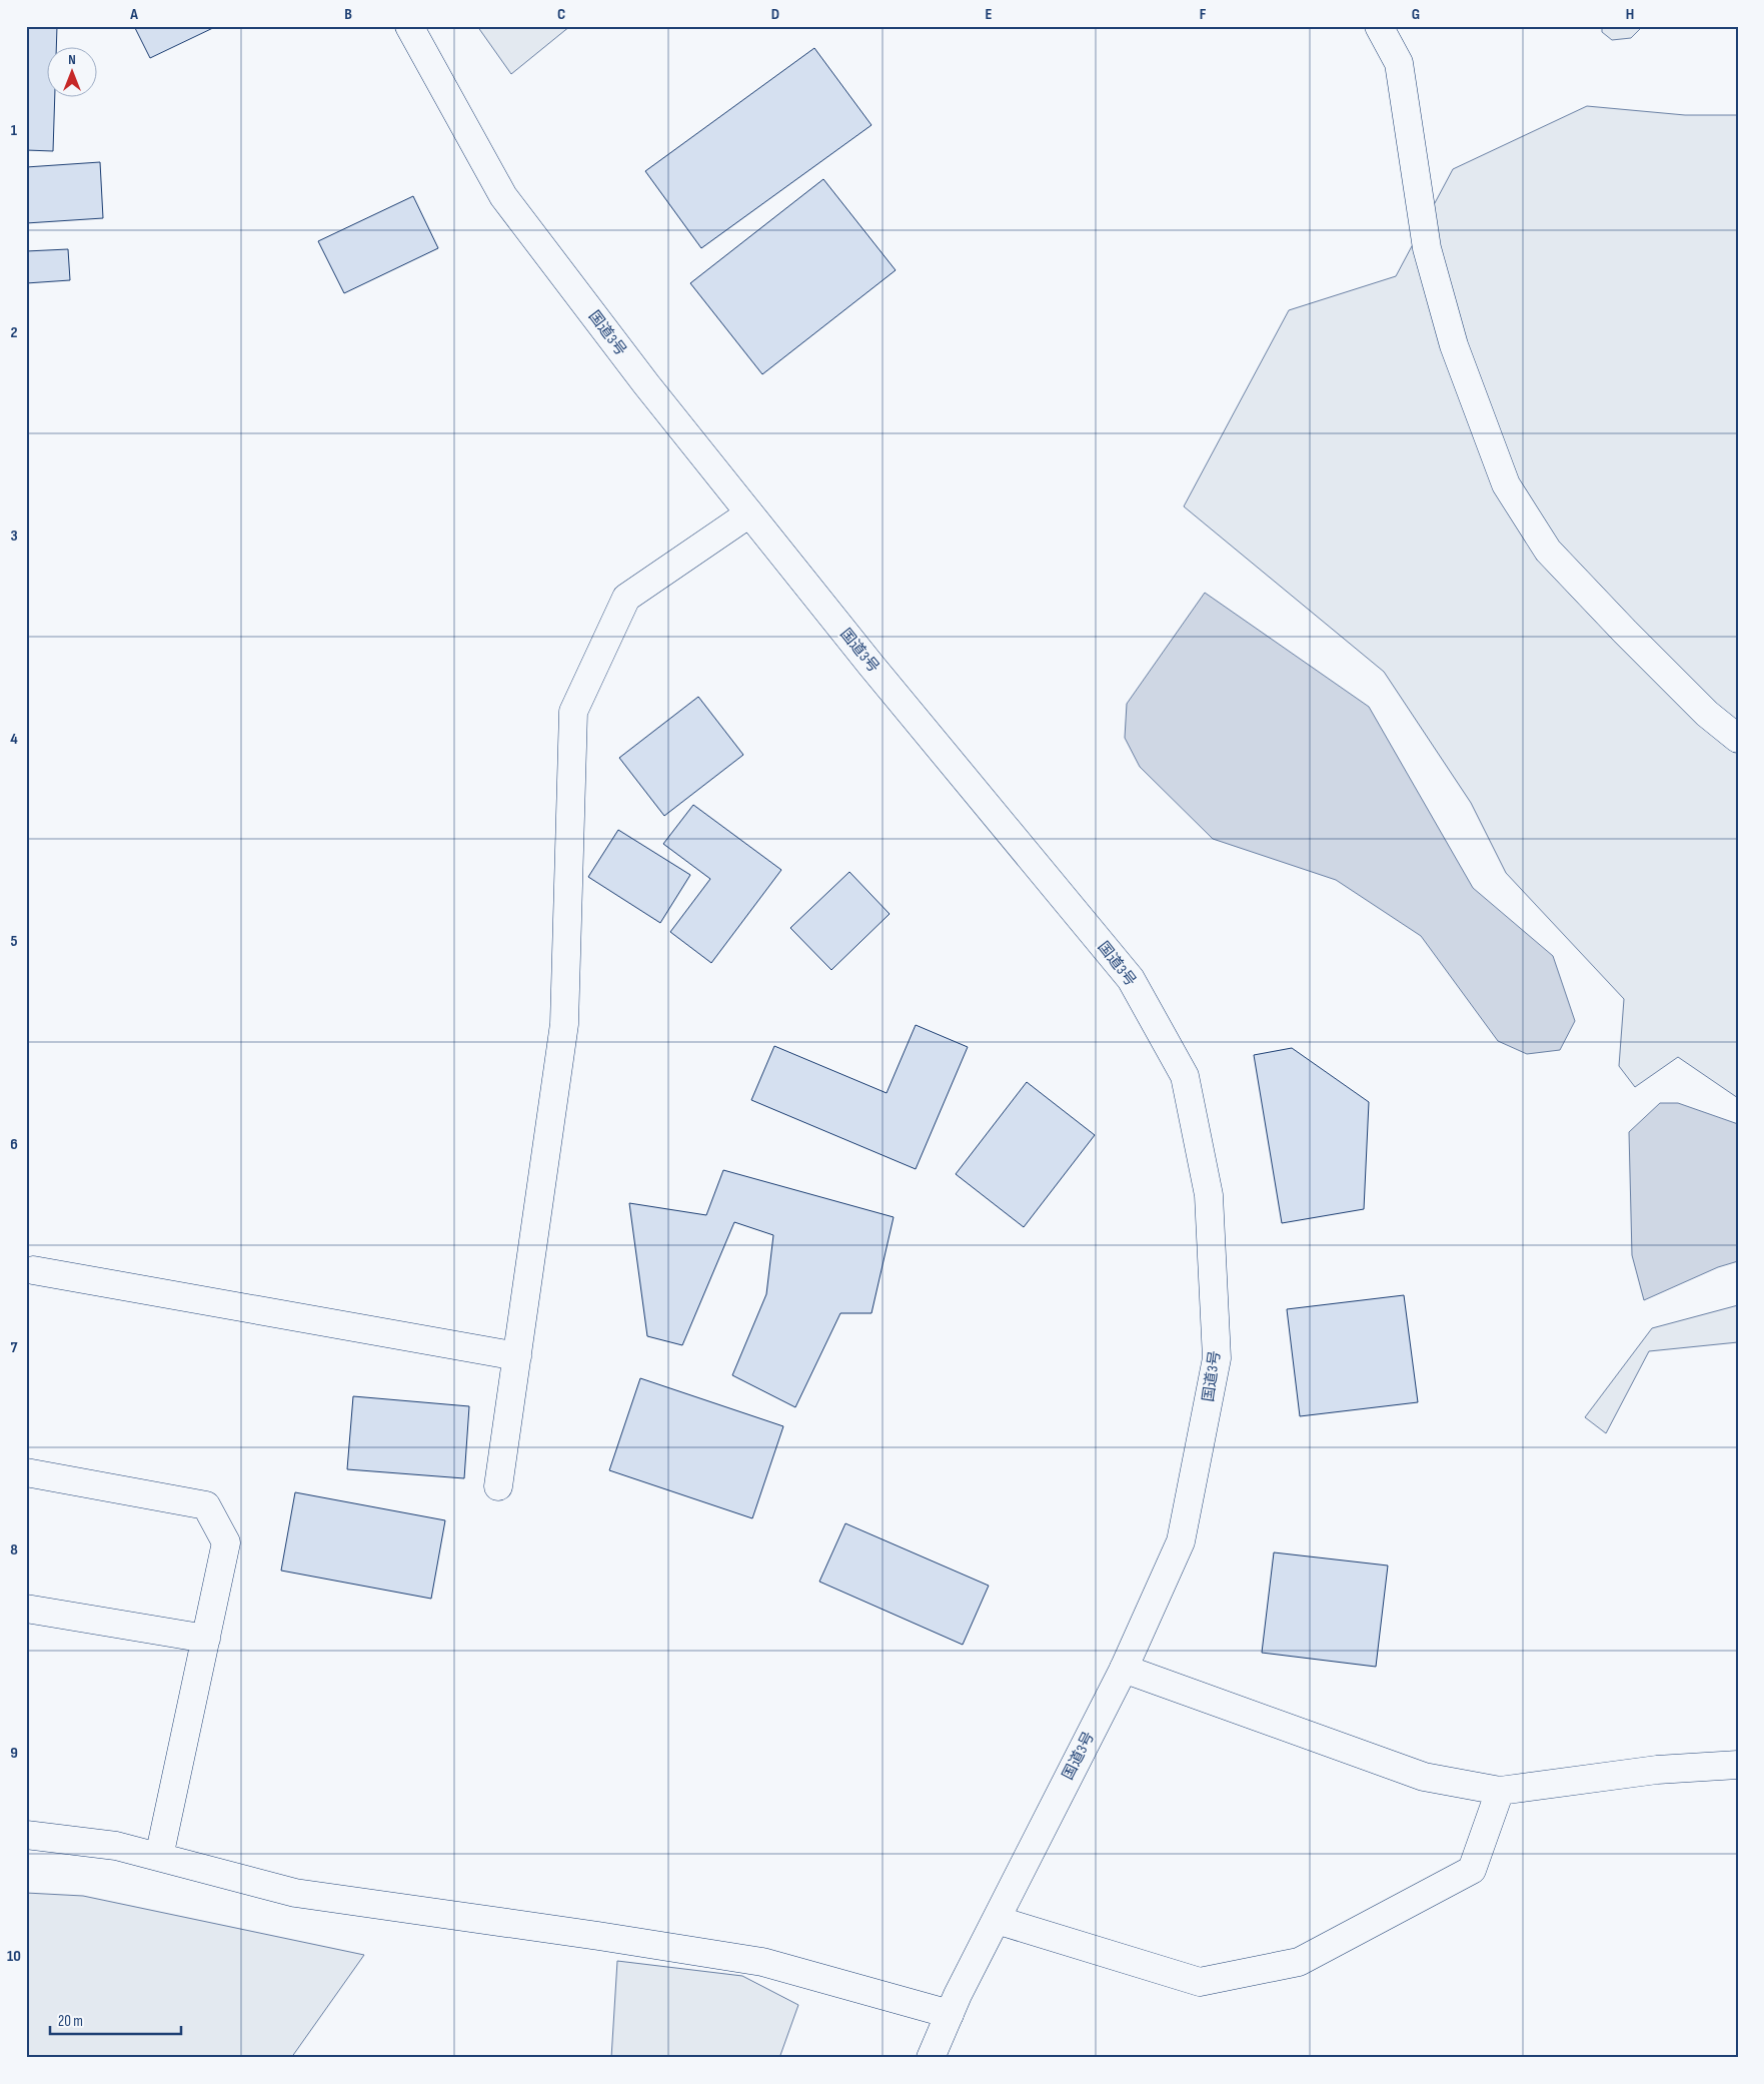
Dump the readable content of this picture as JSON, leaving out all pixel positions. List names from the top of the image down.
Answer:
{
  "streets": {
    "main road": ["国道3号"]
  },
  "scale_bar": "20 m",
  "north": "top",
  "grid": {
    "columns": [
      "A",
      "B",
      "C",
      "D",
      "E",
      "F",
      "G",
      "H"
    ],
    "rows": [
      "1",
      "2",
      "3",
      "4",
      "5",
      "6",
      "7",
      "8",
      "9",
      "10"
    ]
  }
}
